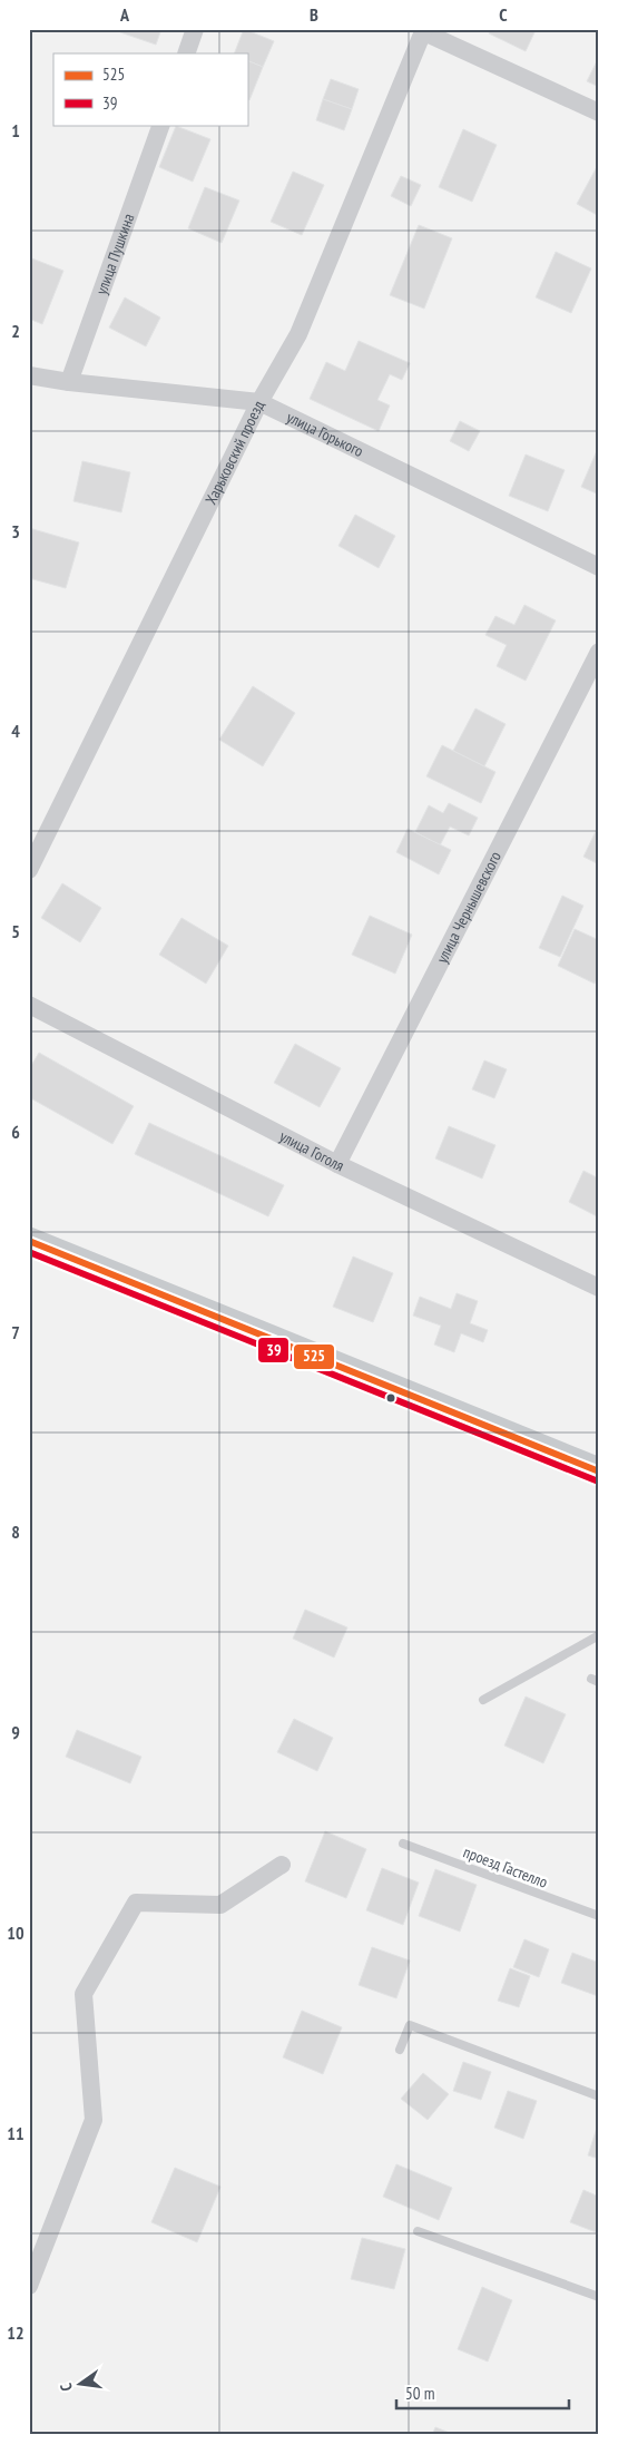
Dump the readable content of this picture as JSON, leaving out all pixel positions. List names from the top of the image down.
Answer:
{
  "streets": {
    "street": [
      "улица Пушкина",
      "улица Горького",
      "Харьковский проезд",
      "улица Чернышевского",
      "улица Гоголя"
    ],
    "lane": ["проезд Гастелло"]
  },
  "crossings": [
    ["улица Пушкина", "улица Горького"],
    ["улица Горького", "Харьковский проезд"],
    ["улица Чернышевского", "улица Гоголя"]
  ],
  "lines": ["transit line 525", "transit line 39"],
  "legend": ["525", "39"],
  "scale_bar": "50 m",
  "north": "left",
  "grid": {
    "columns": ["A", "B", "C"],
    "rows": [
      "1",
      "2",
      "3",
      "4",
      "5",
      "6",
      "7",
      "8",
      "9",
      "10",
      "11",
      "12"
    ]
  }
}
